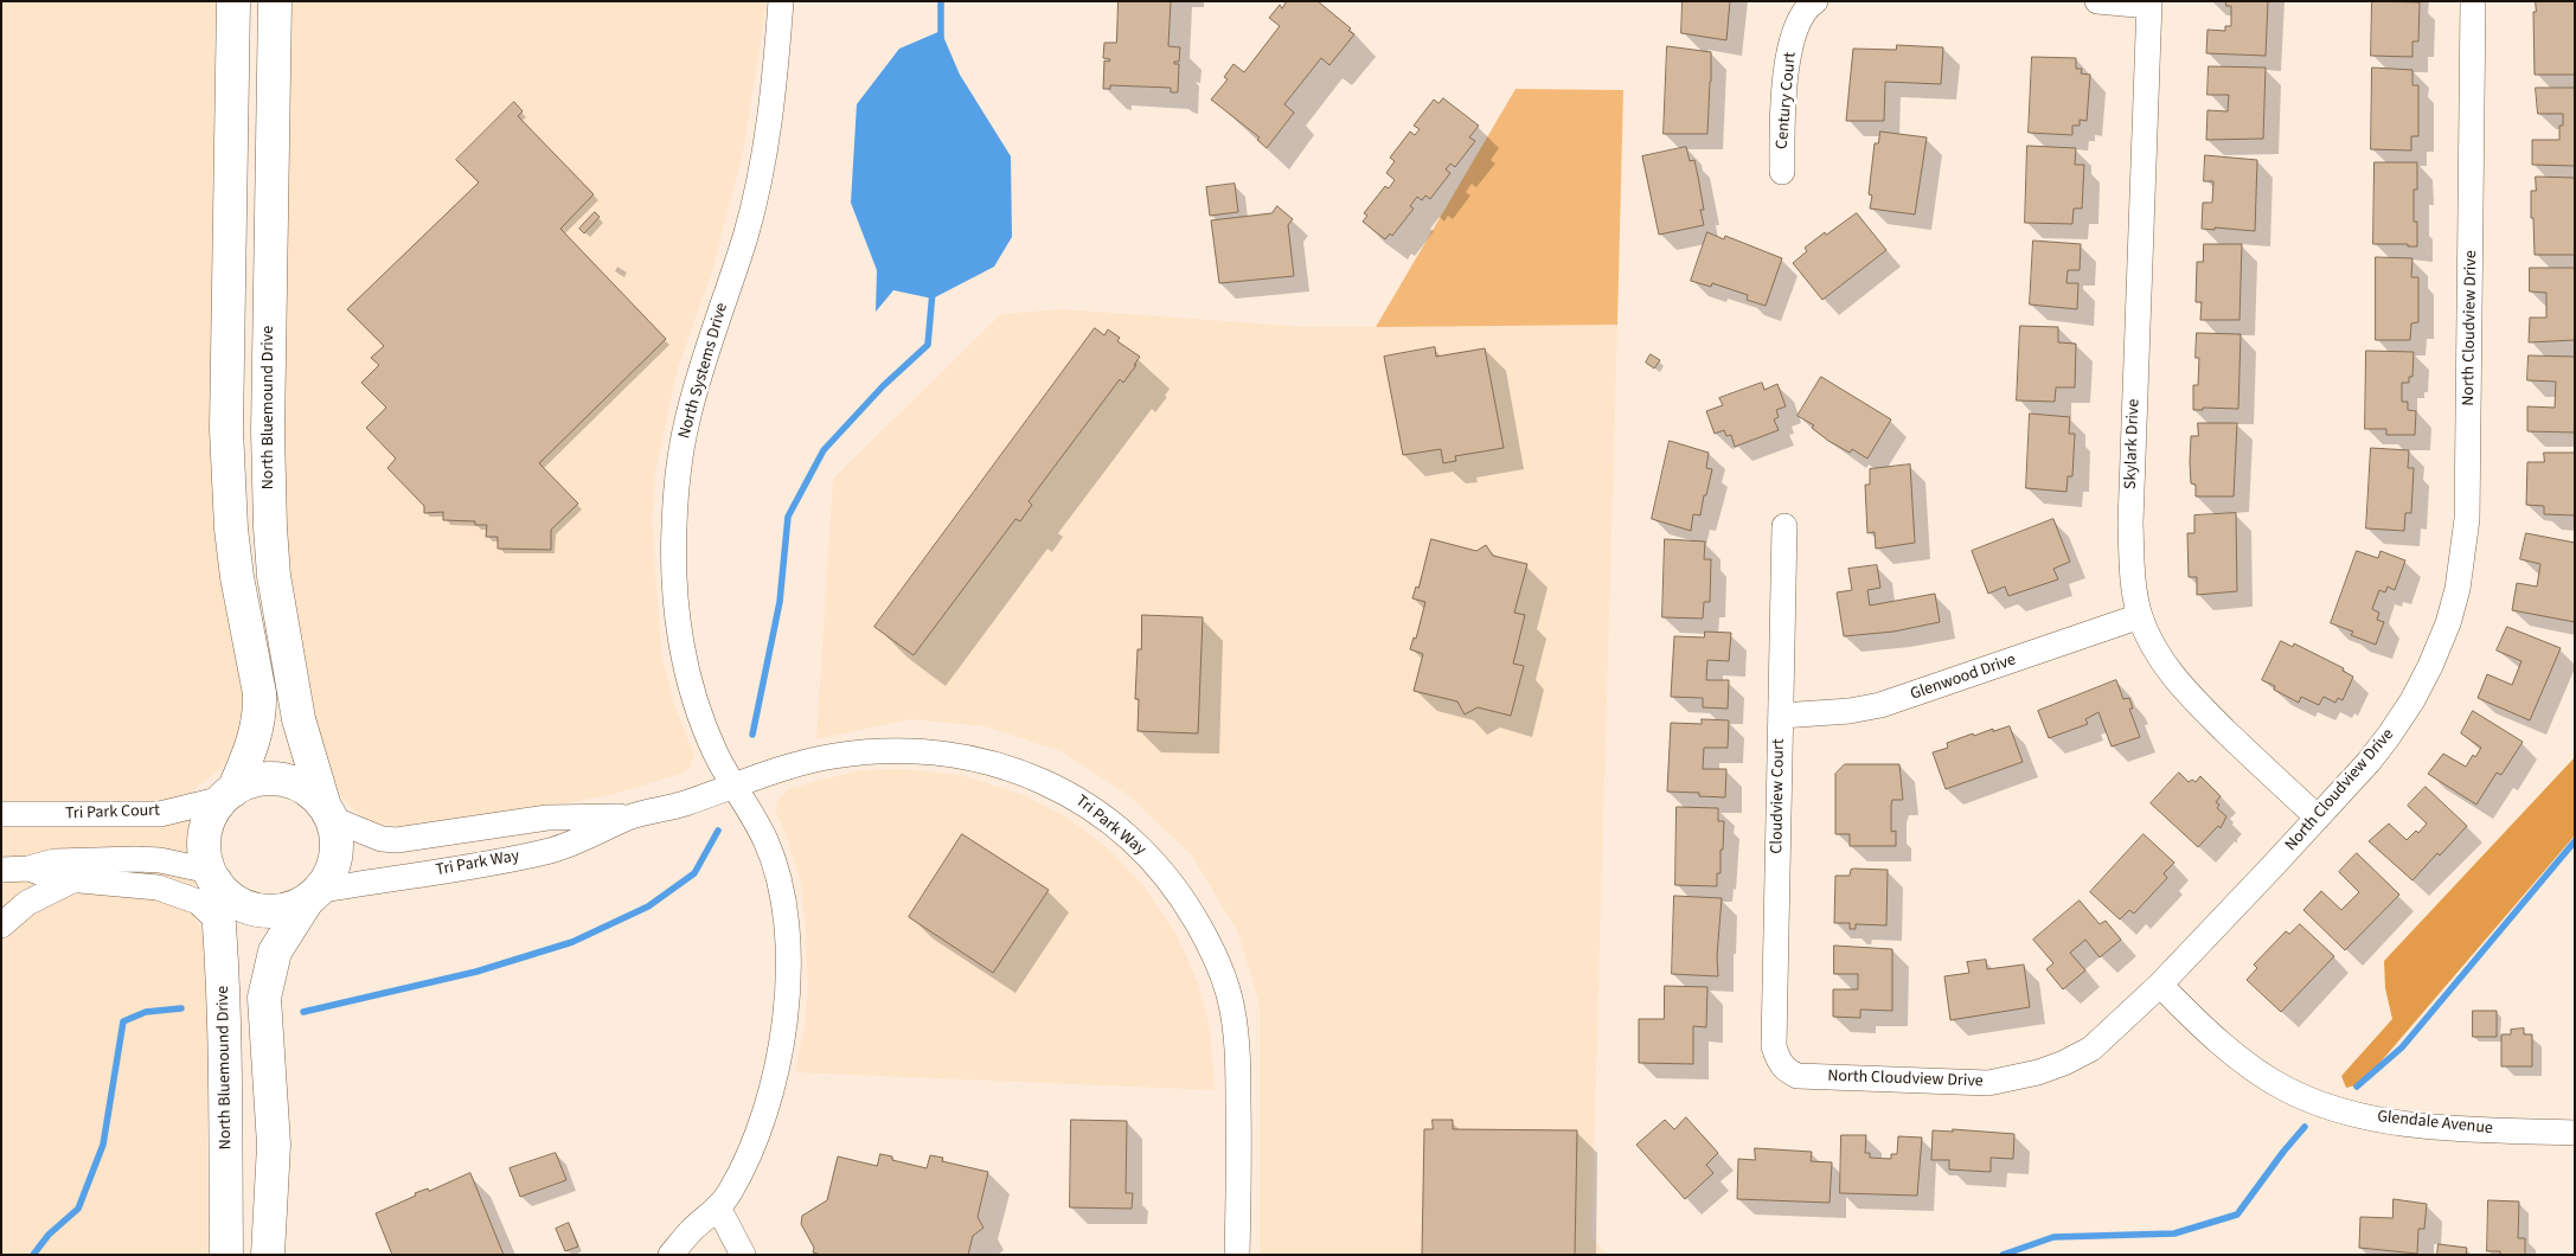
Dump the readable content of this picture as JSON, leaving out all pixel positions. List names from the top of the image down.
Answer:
{
  "streets": {
    "main road": ["North Bluemound Drive"],
    "street": [
      "Century Court",
      "North Cloudview Drive",
      "North Systems Drive",
      "Skylark Drive",
      "Glenwood Drive",
      "Cloudview Court",
      "Tri Park Court",
      "Tri Park Way",
      "Glendale Avenue"
    ]
  },
  "crossings": [
    ["North Cloudview Drive", "Skylark Drive"],
    ["North Cloudview Drive", "Cloudview Court"],
    ["North Cloudview Drive", "Glendale Avenue"],
    ["North Systems Drive", "Tri Park Way"],
    ["North Bluemound Drive", "Tri Park Court"],
    ["North Bluemound Drive", "Tri Park Way"],
    ["Skylark Drive", "Glenwood Drive"],
    ["Glenwood Drive", "Cloudview Court"],
    ["Tri Park Court", "Tri Park Way"]
  ]
}
